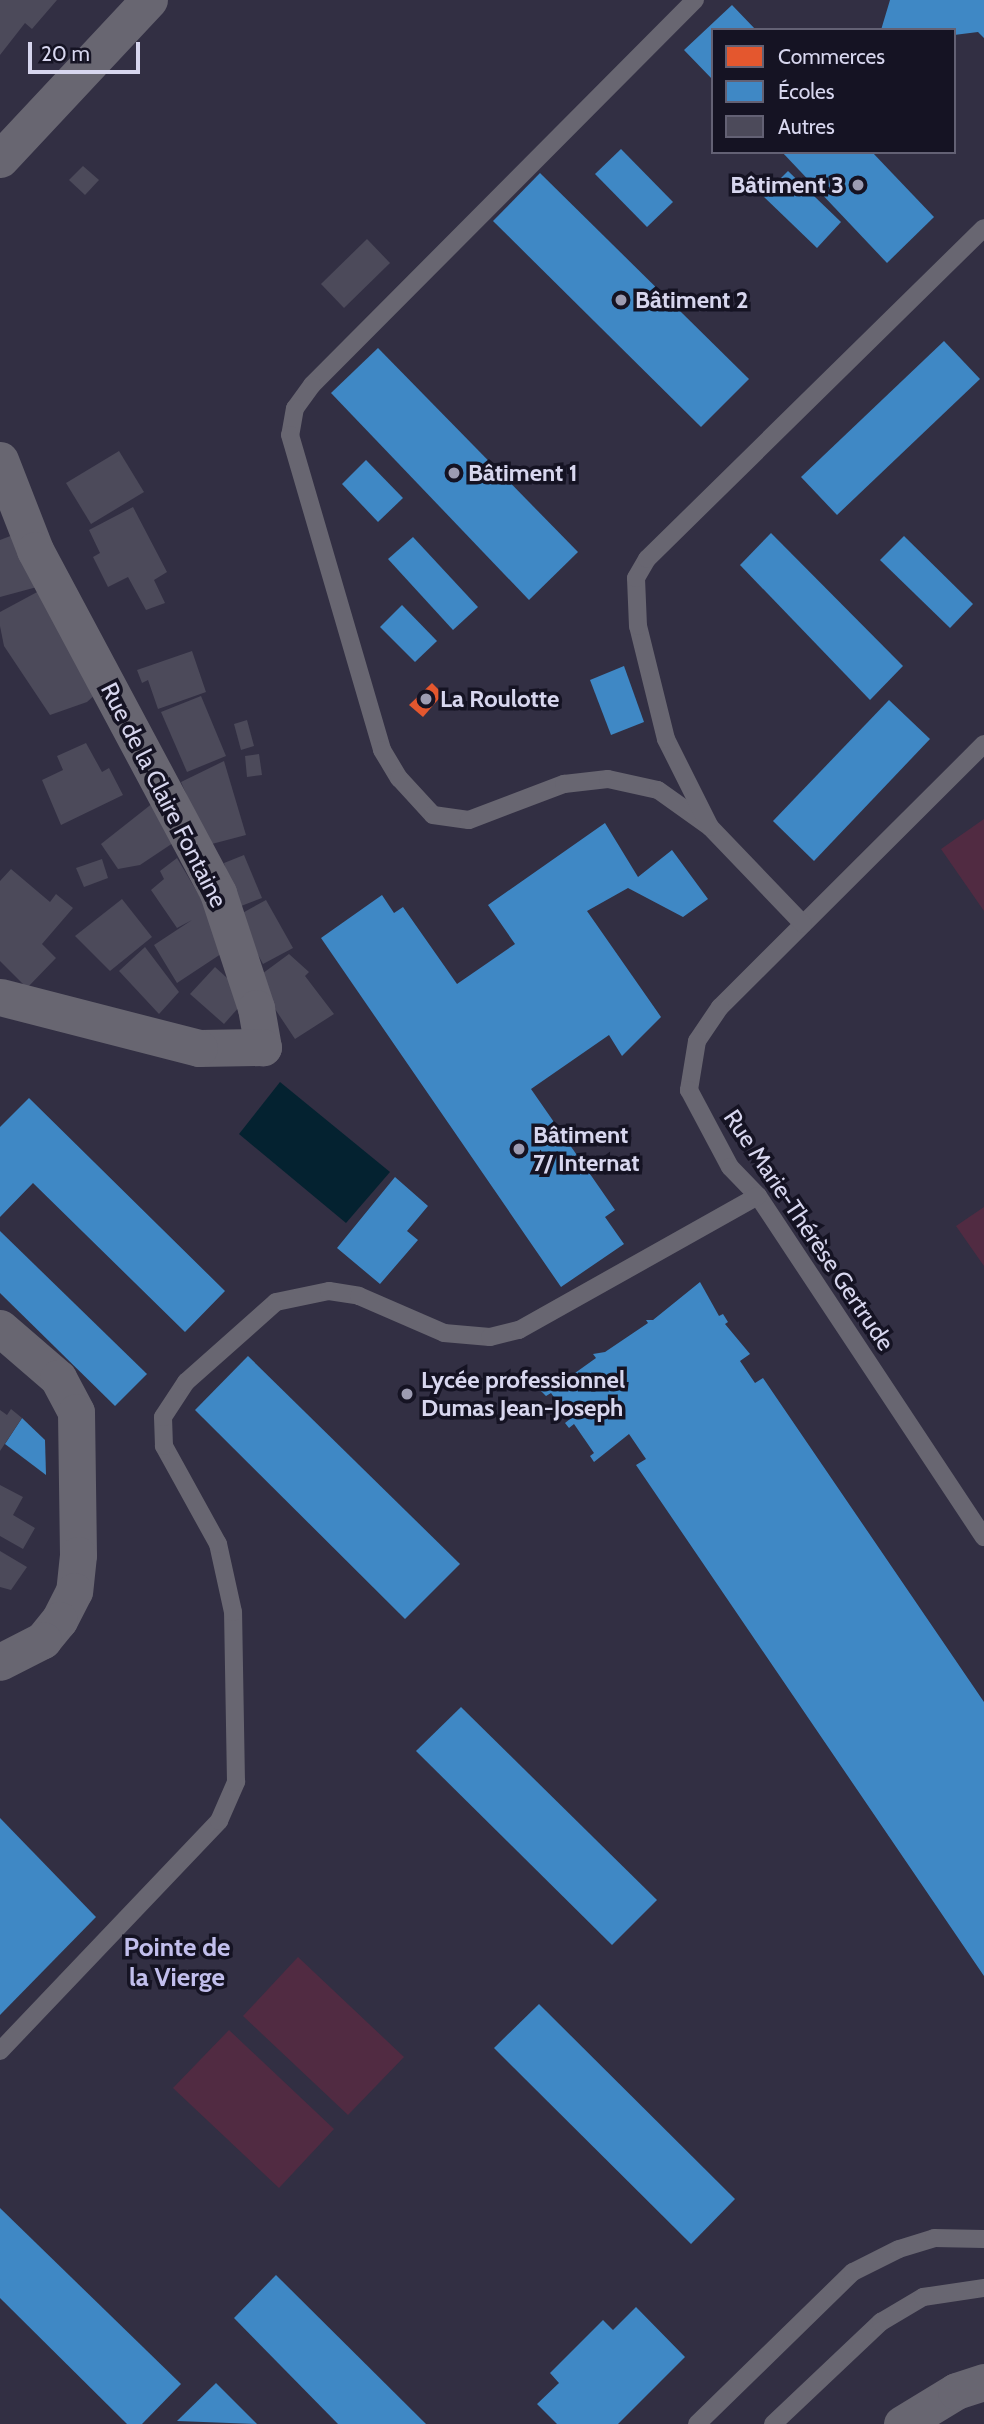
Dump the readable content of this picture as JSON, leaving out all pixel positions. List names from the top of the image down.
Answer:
{
  "streets": {
    "street": ["Rue de la Claire Fontaine"],
    "lane": ["Rue Marie-Thérèse Gertrude"]
  },
  "districts": ["Pointe de la Vierge"],
  "places": [
    "Bâtiment 3",
    "Bâtiment 2",
    "Bâtiment 1",
    "La Roulotte",
    "Bâtiment 7/ Internat",
    "Lycée professionnel Dumas Jean-Joseph"
  ],
  "legend": ["Commerces", "Écoles", "Autres"],
  "scale_bar": "20 m"
}
